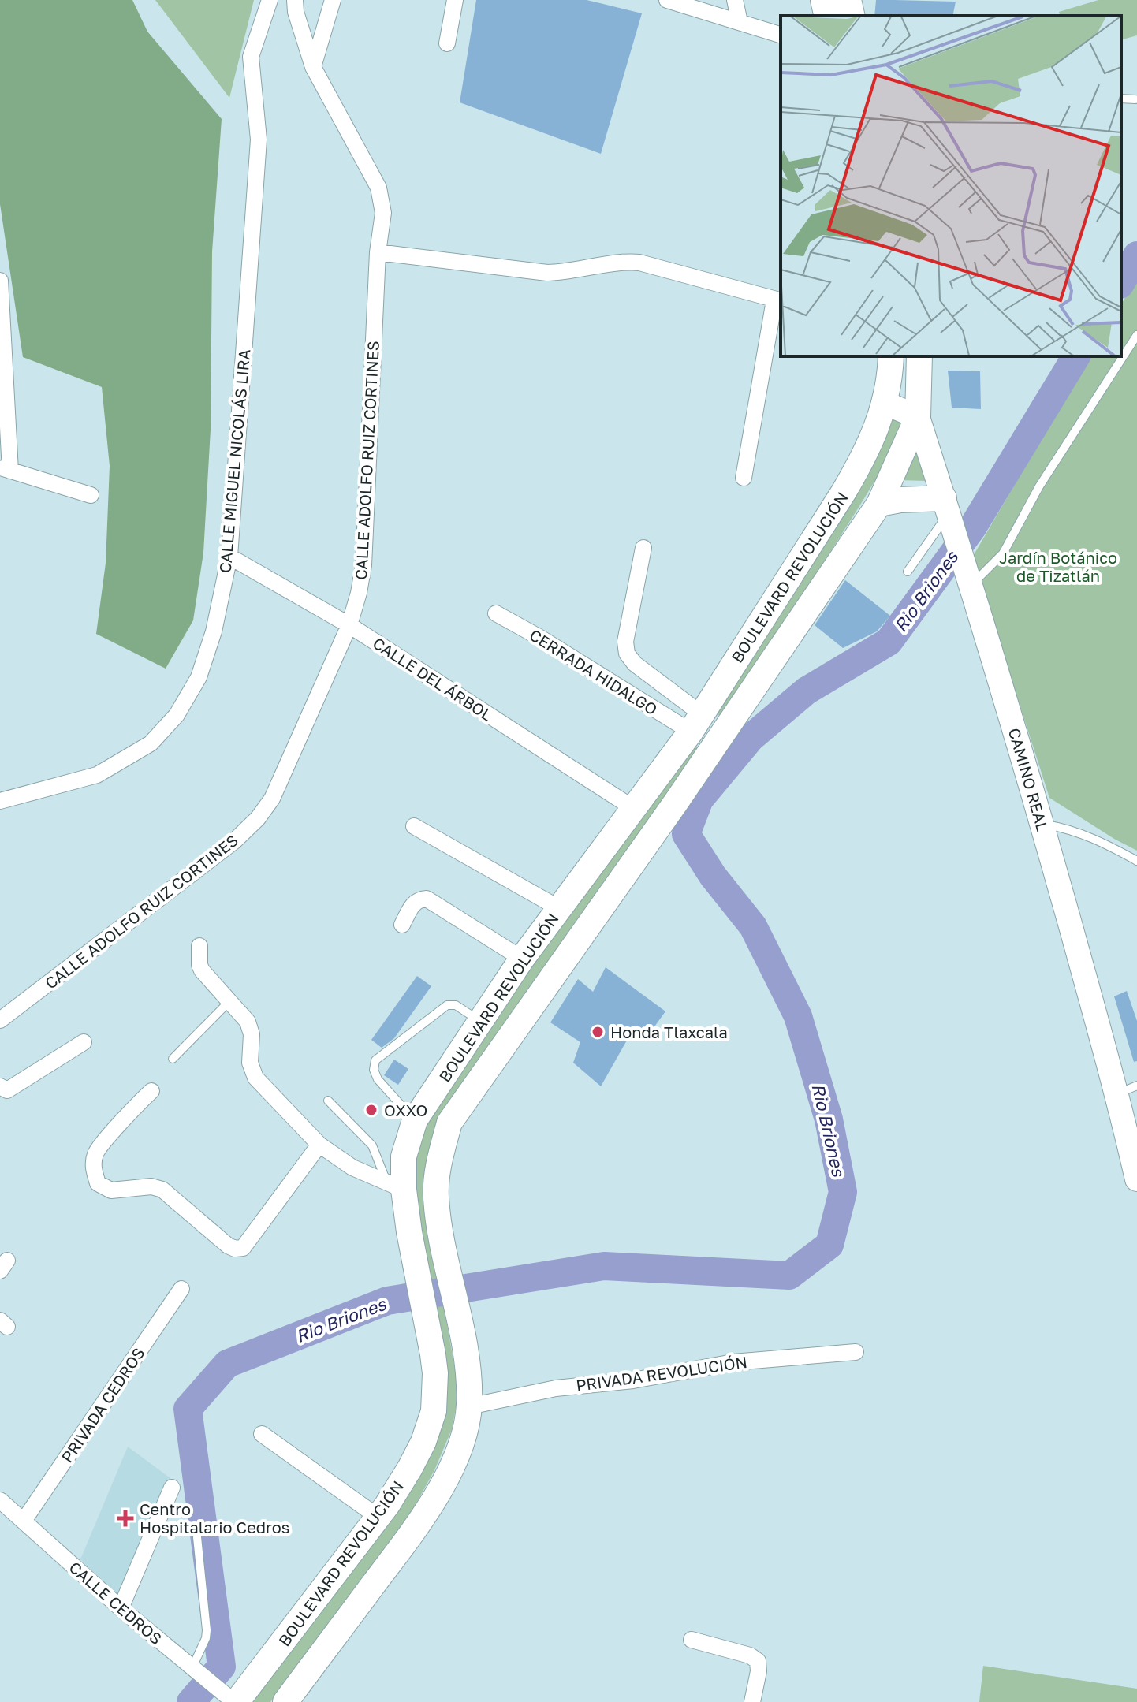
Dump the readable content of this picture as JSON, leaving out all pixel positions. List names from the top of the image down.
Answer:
{
  "streets": {
    "main road": ["BOULEVARD REVOLUCIÓN", "CAMINO REAL"],
    "street": [
      "CALLE ADOLFO RUIZ CORTINES",
      "CALLE MIGUEL NICOLÁS LIRA",
      "CERRADA HIDALGO",
      "CALLE DEL ÁRBOL",
      "PRIVADA REVOLUCIÓN",
      "PRIVADA CEDROS",
      "CALLE CEDROS"
    ]
  },
  "crossings": [
    ["CALLE ADOLFO RUIZ CORTINES", "CALLE DEL ÁRBOL"],
    ["CALLE MIGUEL NICOLÁS LIRA", "CALLE DEL ÁRBOL"],
    ["BOULEVARD REVOLUCIÓN", "CERRADA HIDALGO"],
    ["BOULEVARD REVOLUCIÓN", "CALLE DEL ÁRBOL"],
    ["BOULEVARD REVOLUCIÓN", "CAMINO REAL"],
    ["BOULEVARD REVOLUCIÓN", "PRIVADA REVOLUCIÓN"],
    ["BOULEVARD REVOLUCIÓN", "CALLE CEDROS"],
    ["PRIVADA CEDROS", "CALLE CEDROS"]
  ],
  "water": ["Rio Briones"],
  "parks": ["Jardín Botánico de Tizatlán"],
  "places": {
    "other": ["Honda Tlaxcala", "OXXO"],
    "health": ["Centro Hospitalario Cedros"]
  }
}
